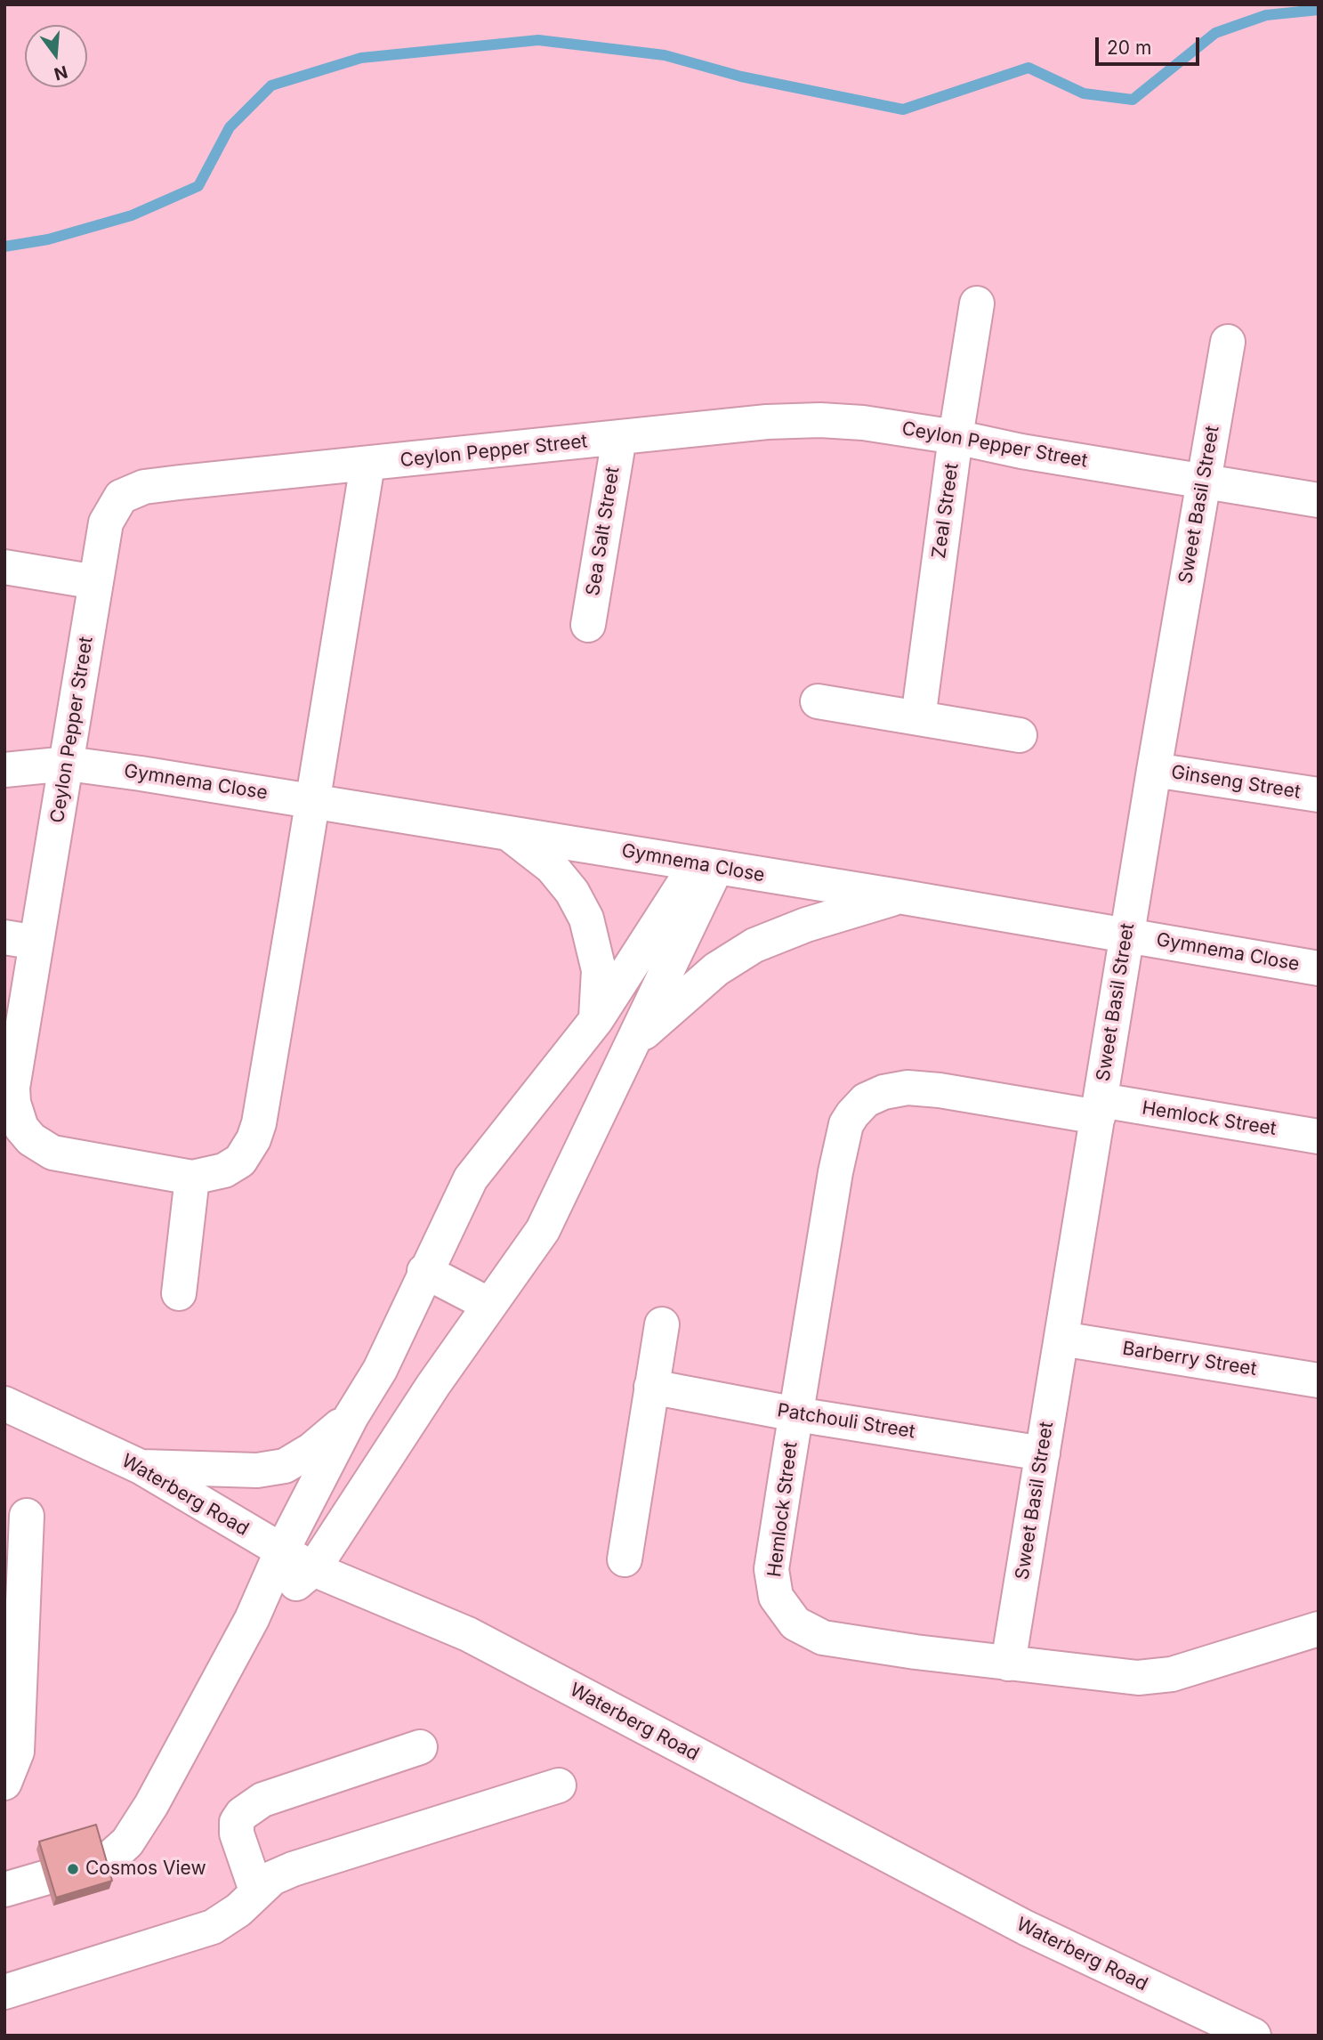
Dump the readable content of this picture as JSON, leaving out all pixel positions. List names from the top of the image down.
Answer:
{
  "streets": {
    "street": [
      "Ceylon Pepper Street",
      "Sweet Basil Street",
      "Zeal Street",
      "Sea Salt Street",
      "Gymnema Close",
      "Ginseng Street",
      "Hemlock Street",
      "Barberry Street",
      "Patchouli Street",
      "Waterberg Road"
    ]
  },
  "crossings": [
    ["Ceylon Pepper Street", "Sweet Basil Street"],
    ["Ceylon Pepper Street", "Zeal Street"],
    ["Ceylon Pepper Street", "Sea Salt Street"],
    ["Ceylon Pepper Street", "Gymnema Close"],
    ["Sweet Basil Street", "Gymnema Close"],
    ["Sweet Basil Street", "Ginseng Street"],
    ["Sweet Basil Street", "Hemlock Street"],
    ["Sweet Basil Street", "Barberry Street"],
    ["Sweet Basil Street", "Patchouli Street"],
    ["Hemlock Street", "Patchouli Street"]
  ],
  "places": ["Cosmos View"],
  "scale_bar": "20 m",
  "north": "bottom"
}
